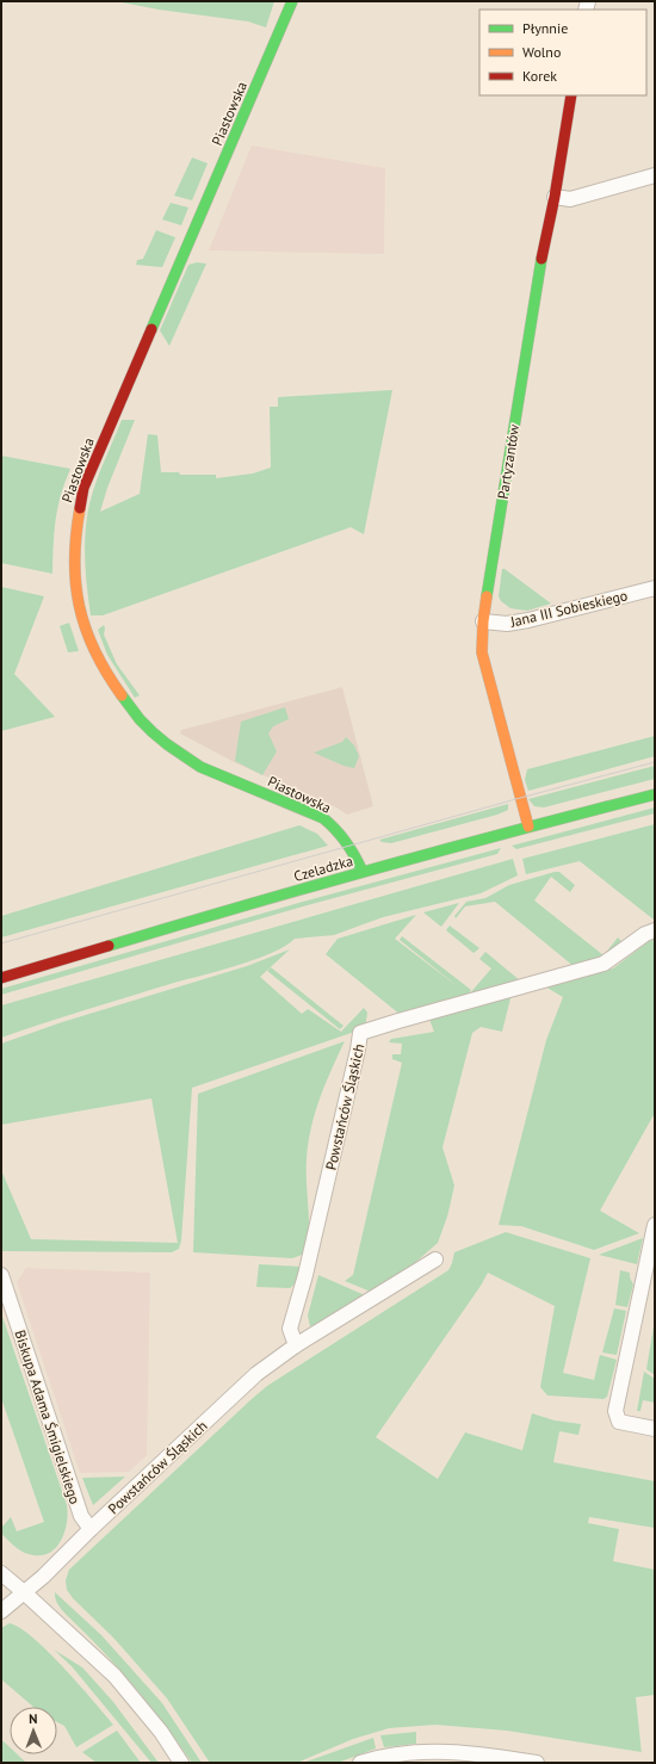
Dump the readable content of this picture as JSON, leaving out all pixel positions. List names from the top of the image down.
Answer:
{
  "streets": {
    "street": [
      "Piastowska",
      "Partyzantów",
      "Jana III Sobieskiego",
      "Czeladzka",
      "Powstańców Śląskich",
      "Biskupa Adama Śmigielskiego"
    ]
  },
  "crossings": [
    ["Piastowska", "Czeladzka"],
    ["Partyzantów", "Jana III Sobieskiego"],
    ["Partyzantów", "Czeladzka"],
    ["Powstańców Śląskich", "Biskupa Adama Śmigielskiego"]
  ],
  "legend": ["Płynnie", "Wolno", "Korek"],
  "north": "top"
}
